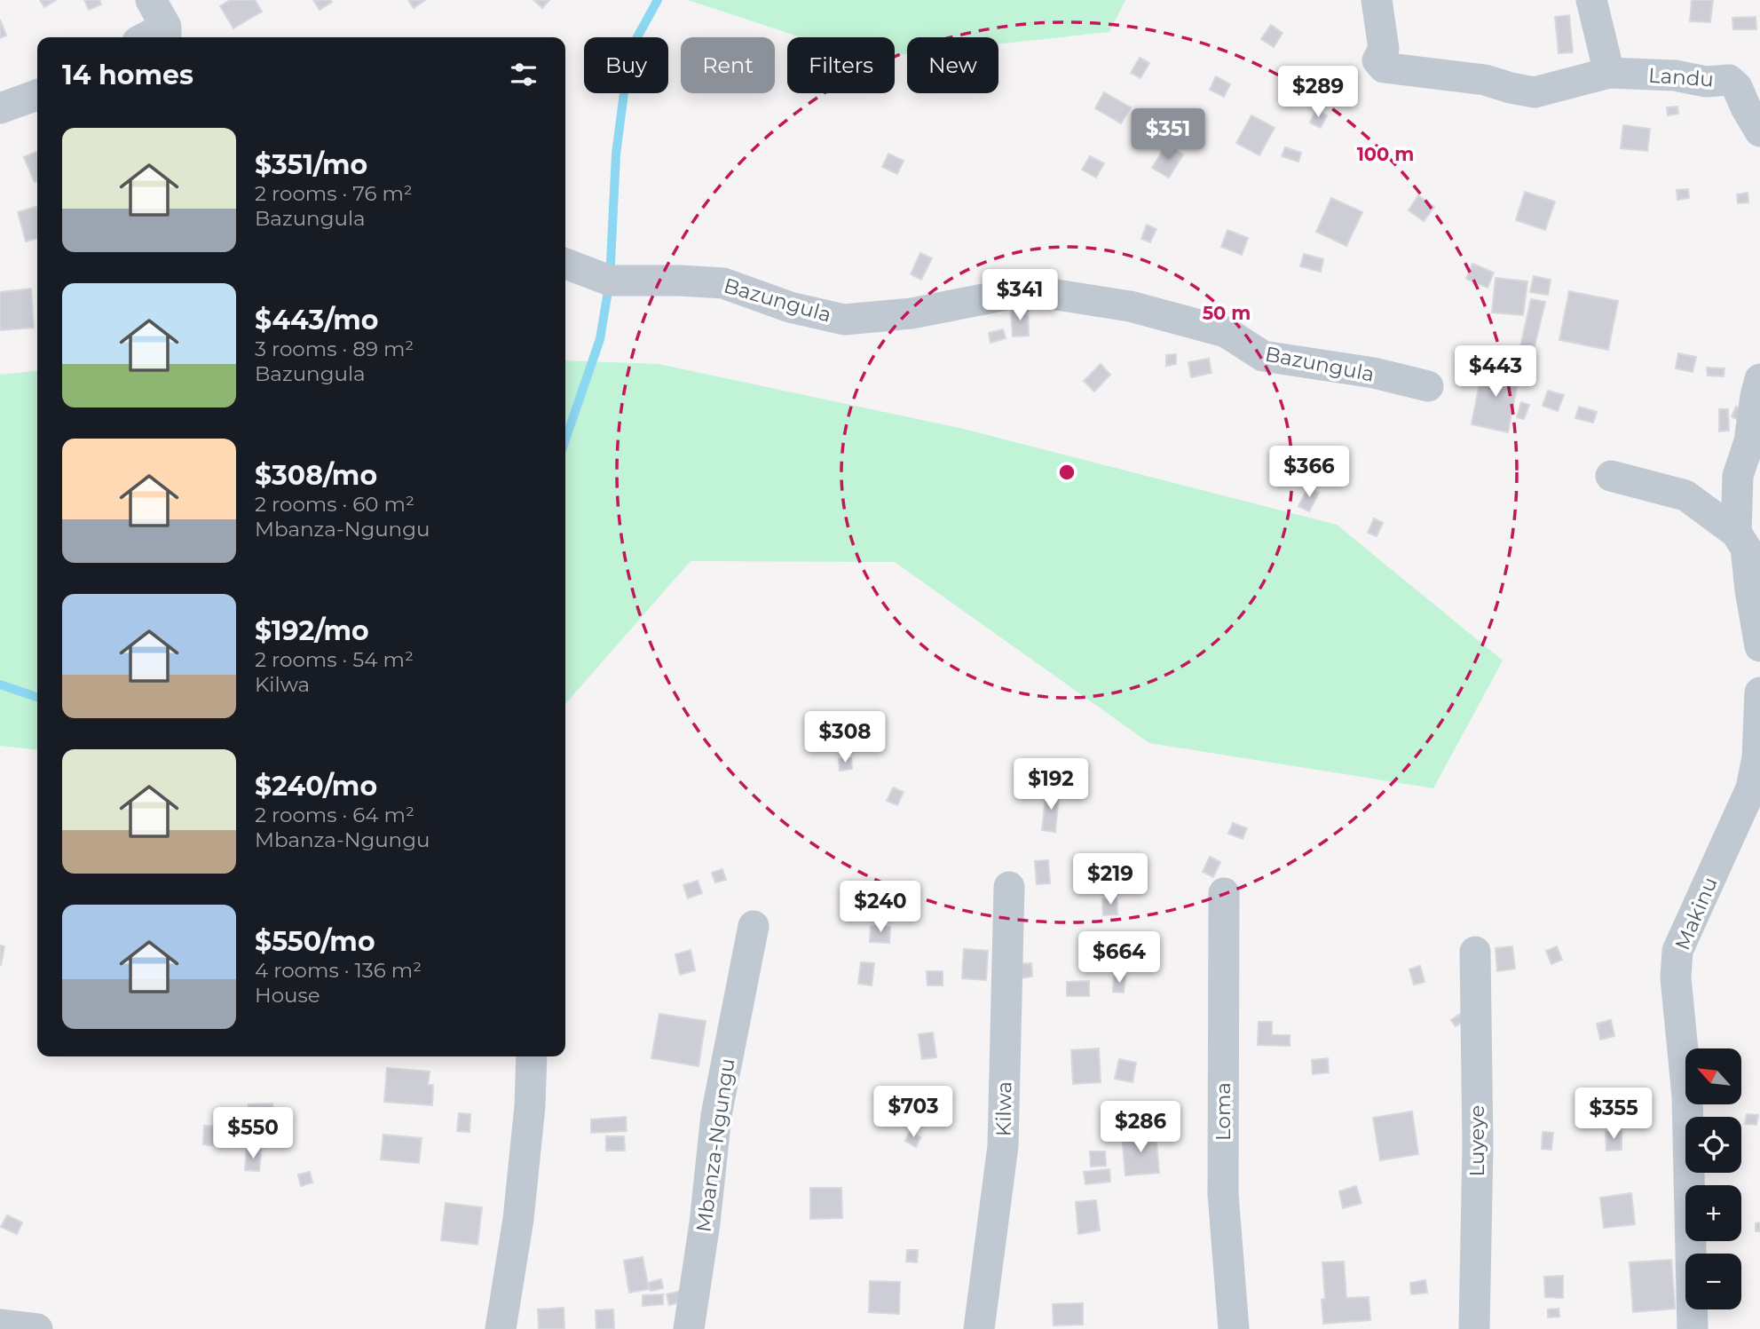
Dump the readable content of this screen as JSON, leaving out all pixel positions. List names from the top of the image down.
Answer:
{
  "streets": {
    "street": [
      "Landu",
      "Bazungula",
      "Makinu",
      "Kilwa",
      "Loma",
      "Luyeye",
      "Mbanza-Ngungu"
    ]
  },
  "north": "top left",
  "page": {
    "chip": [
      "Buy",
      "Rent",
      "Filters",
      "New"
    ],
    "heading": "14 homes",
    "price": [
      "$289",
      "$351",
      "$341",
      "$443",
      "$366",
      "$308",
      "$192",
      "$219",
      "$240",
      "$664",
      "$703",
      "$355",
      "$286",
      "$550"
    ],
    "list": [
      {
        "name": "$351/mo",
        "note": "2 rooms · 76 m² · Bazungula"
      },
      {
        "name": "$443/mo",
        "note": "3 rooms · 89 m² · Bazungula"
      },
      {
        "name": "$308/mo",
        "note": "2 rooms · 60 m² · Mbanza-Ngungu"
      },
      {
        "name": "$192/mo",
        "note": "2 rooms · 54 m² · Kilwa"
      },
      {
        "name": "$240/mo",
        "note": "2 rooms · 64 m² · Mbanza-Ngungu"
      },
      {
        "name": "$550/mo",
        "note": "4 rooms · 136 m² · House"
      }
    ],
    "map_buttons": ["+", "−"]
  },
  "rings": ["100 m", "50 m"]
}
